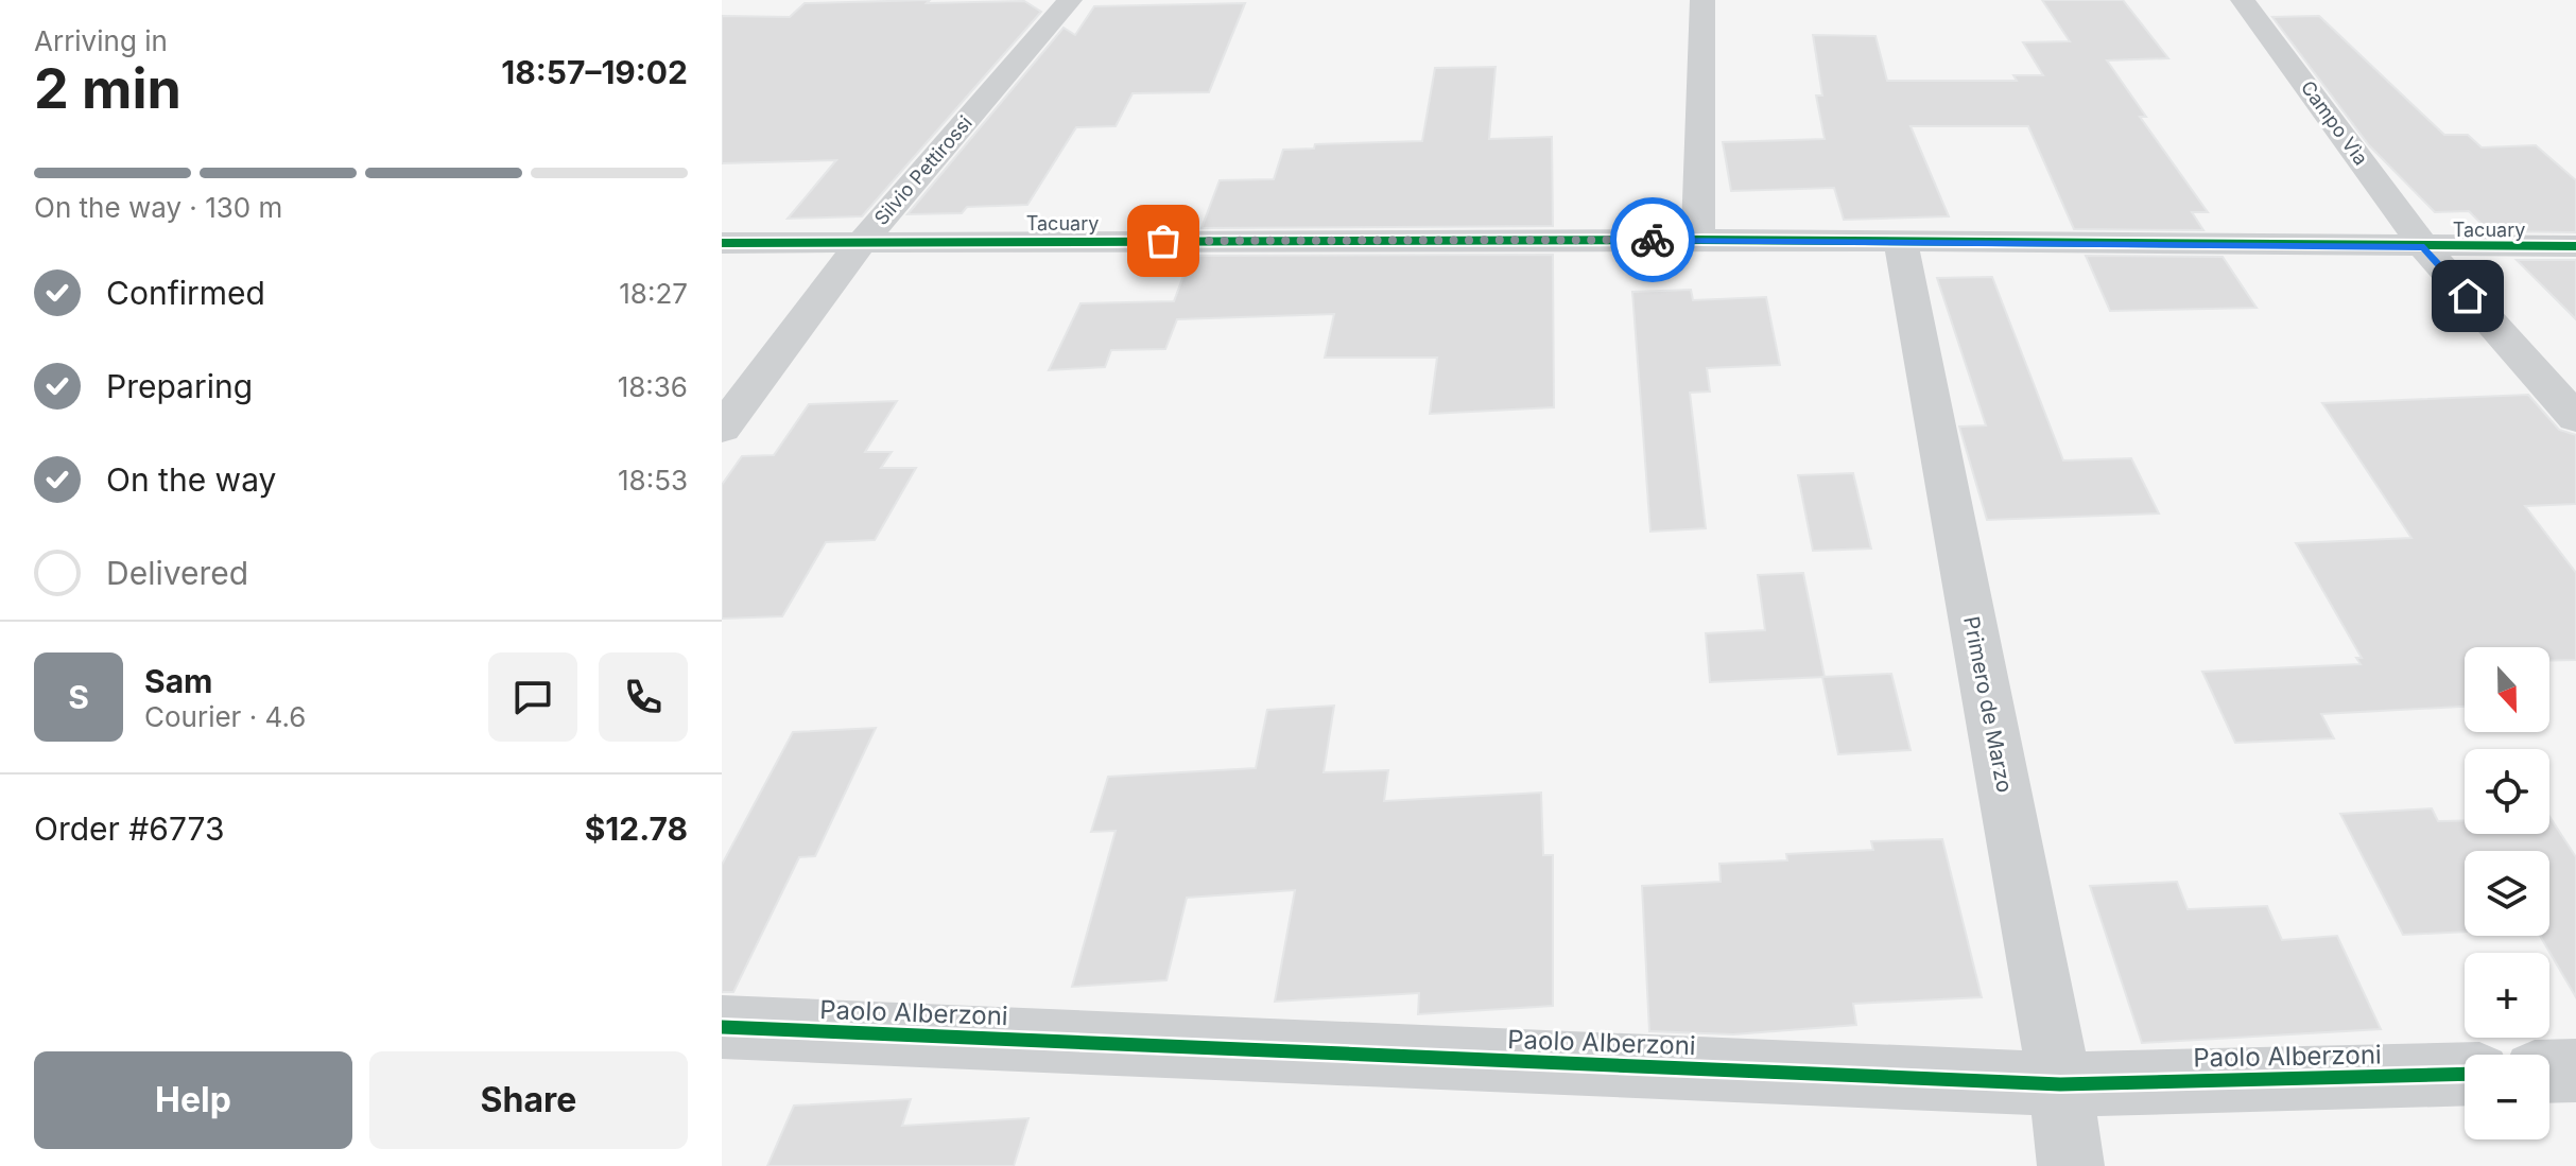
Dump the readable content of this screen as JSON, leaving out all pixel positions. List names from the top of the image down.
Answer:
{
  "streets": {
    "street": [
      "Campo Vìa",
      "Silvio Pettirossi",
      "Tacuary",
      "Primero de Marzo",
      "Paolo Alberzoni"
    ]
  },
  "crossings": [
    ["Campo Vìa", "Tacuary"],
    ["Silvio Pettirossi", "Tacuary"],
    ["Tacuary", "Primero de Marzo"],
    ["Primero de Marzo", "Paolo Alberzoni"]
  ],
  "north": "bottom",
  "page": {
    "heading": ["2 min", "Arriving in", "18:57–19:02"],
    "panel": [
      "Sam",
      "Courier · 4.6",
      "Order #6773",
      "$12.78"
    ],
    "bar": "On the way · 130 m",
    "list": [
      ["Confirmed", "18:27"],
      ["Preparing", "18:36"],
      ["On the way", "18:53"],
      "Delivered"
    ],
    "map_buttons": ["+", "−"],
    "round": "S",
    "buttons": ["Help", "Share"]
  }
}
